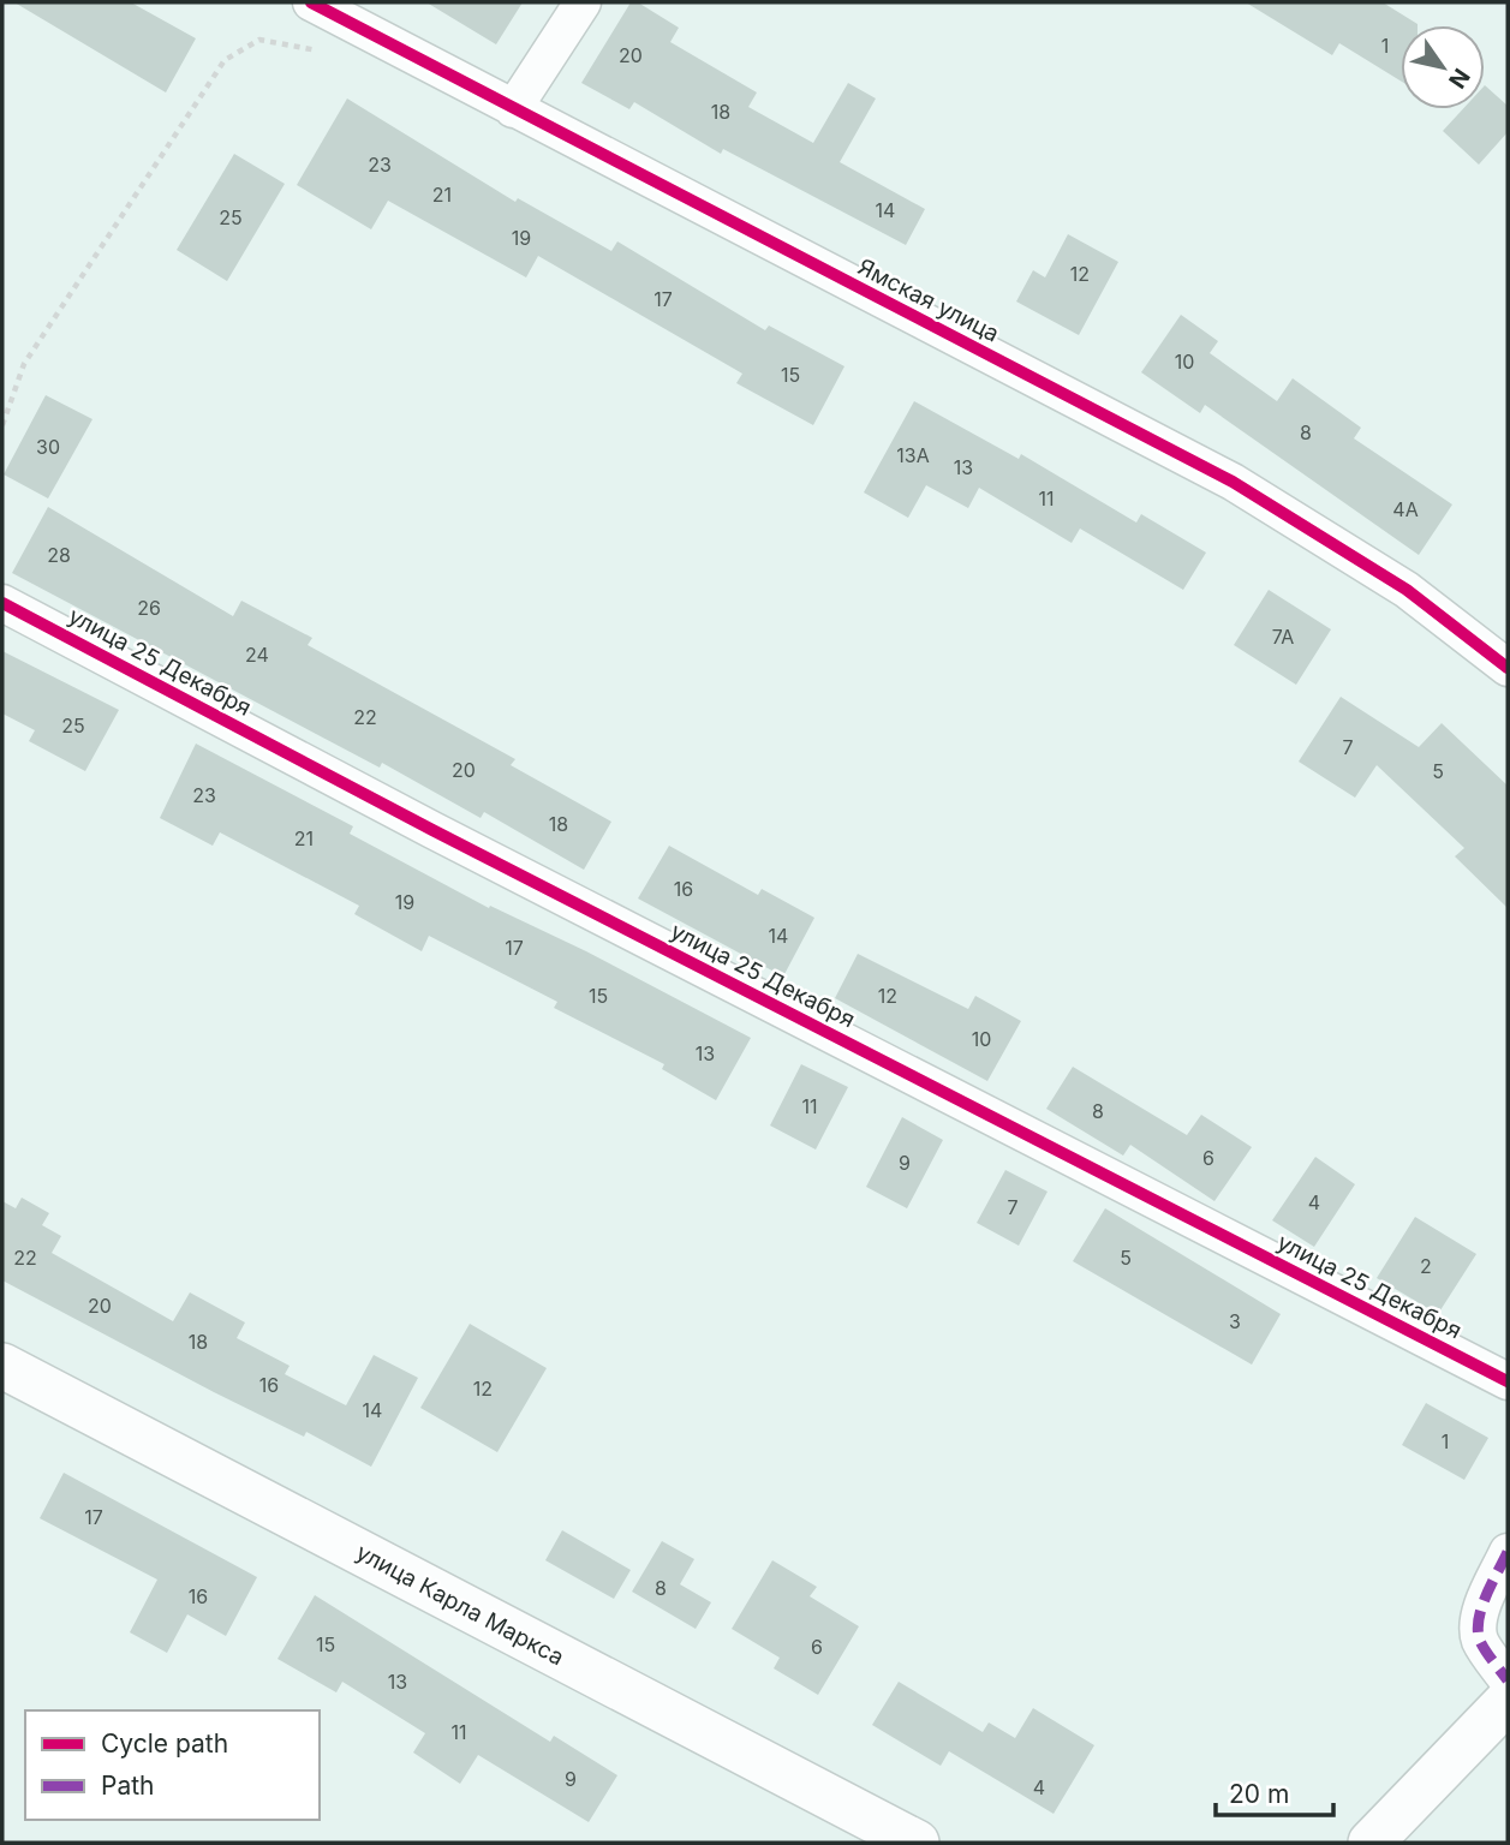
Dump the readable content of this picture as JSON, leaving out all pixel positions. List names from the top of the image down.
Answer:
{
  "streets": {
    "street": ["Ямская улица", "улица 25 Декабря", "улица Карла Маркса"]
  },
  "house_numbers": [
    "1",
    "20",
    "18",
    "23",
    "21",
    "14",
    "25",
    "19",
    "12",
    "17",
    "10",
    "15",
    "8",
    "30",
    "13А",
    "13",
    "11",
    "4А",
    "28",
    "26",
    "7А",
    "24",
    "22",
    "25",
    "7",
    "20",
    "5",
    "23",
    "18",
    "21",
    "16",
    "19",
    "14",
    "17",
    "15",
    "12",
    "10",
    "13",
    "11",
    "8",
    "6",
    "9",
    "4",
    "7",
    "22",
    "5",
    "2",
    "20",
    "3",
    "18",
    "16",
    "12",
    "14",
    "1",
    "17",
    "8",
    "16",
    "15",
    "6",
    "13",
    "11",
    "9",
    "4"
  ],
  "legend": ["Cycle path", "Path"],
  "scale_bar": "20 m",
  "north": "bottom right"
}
